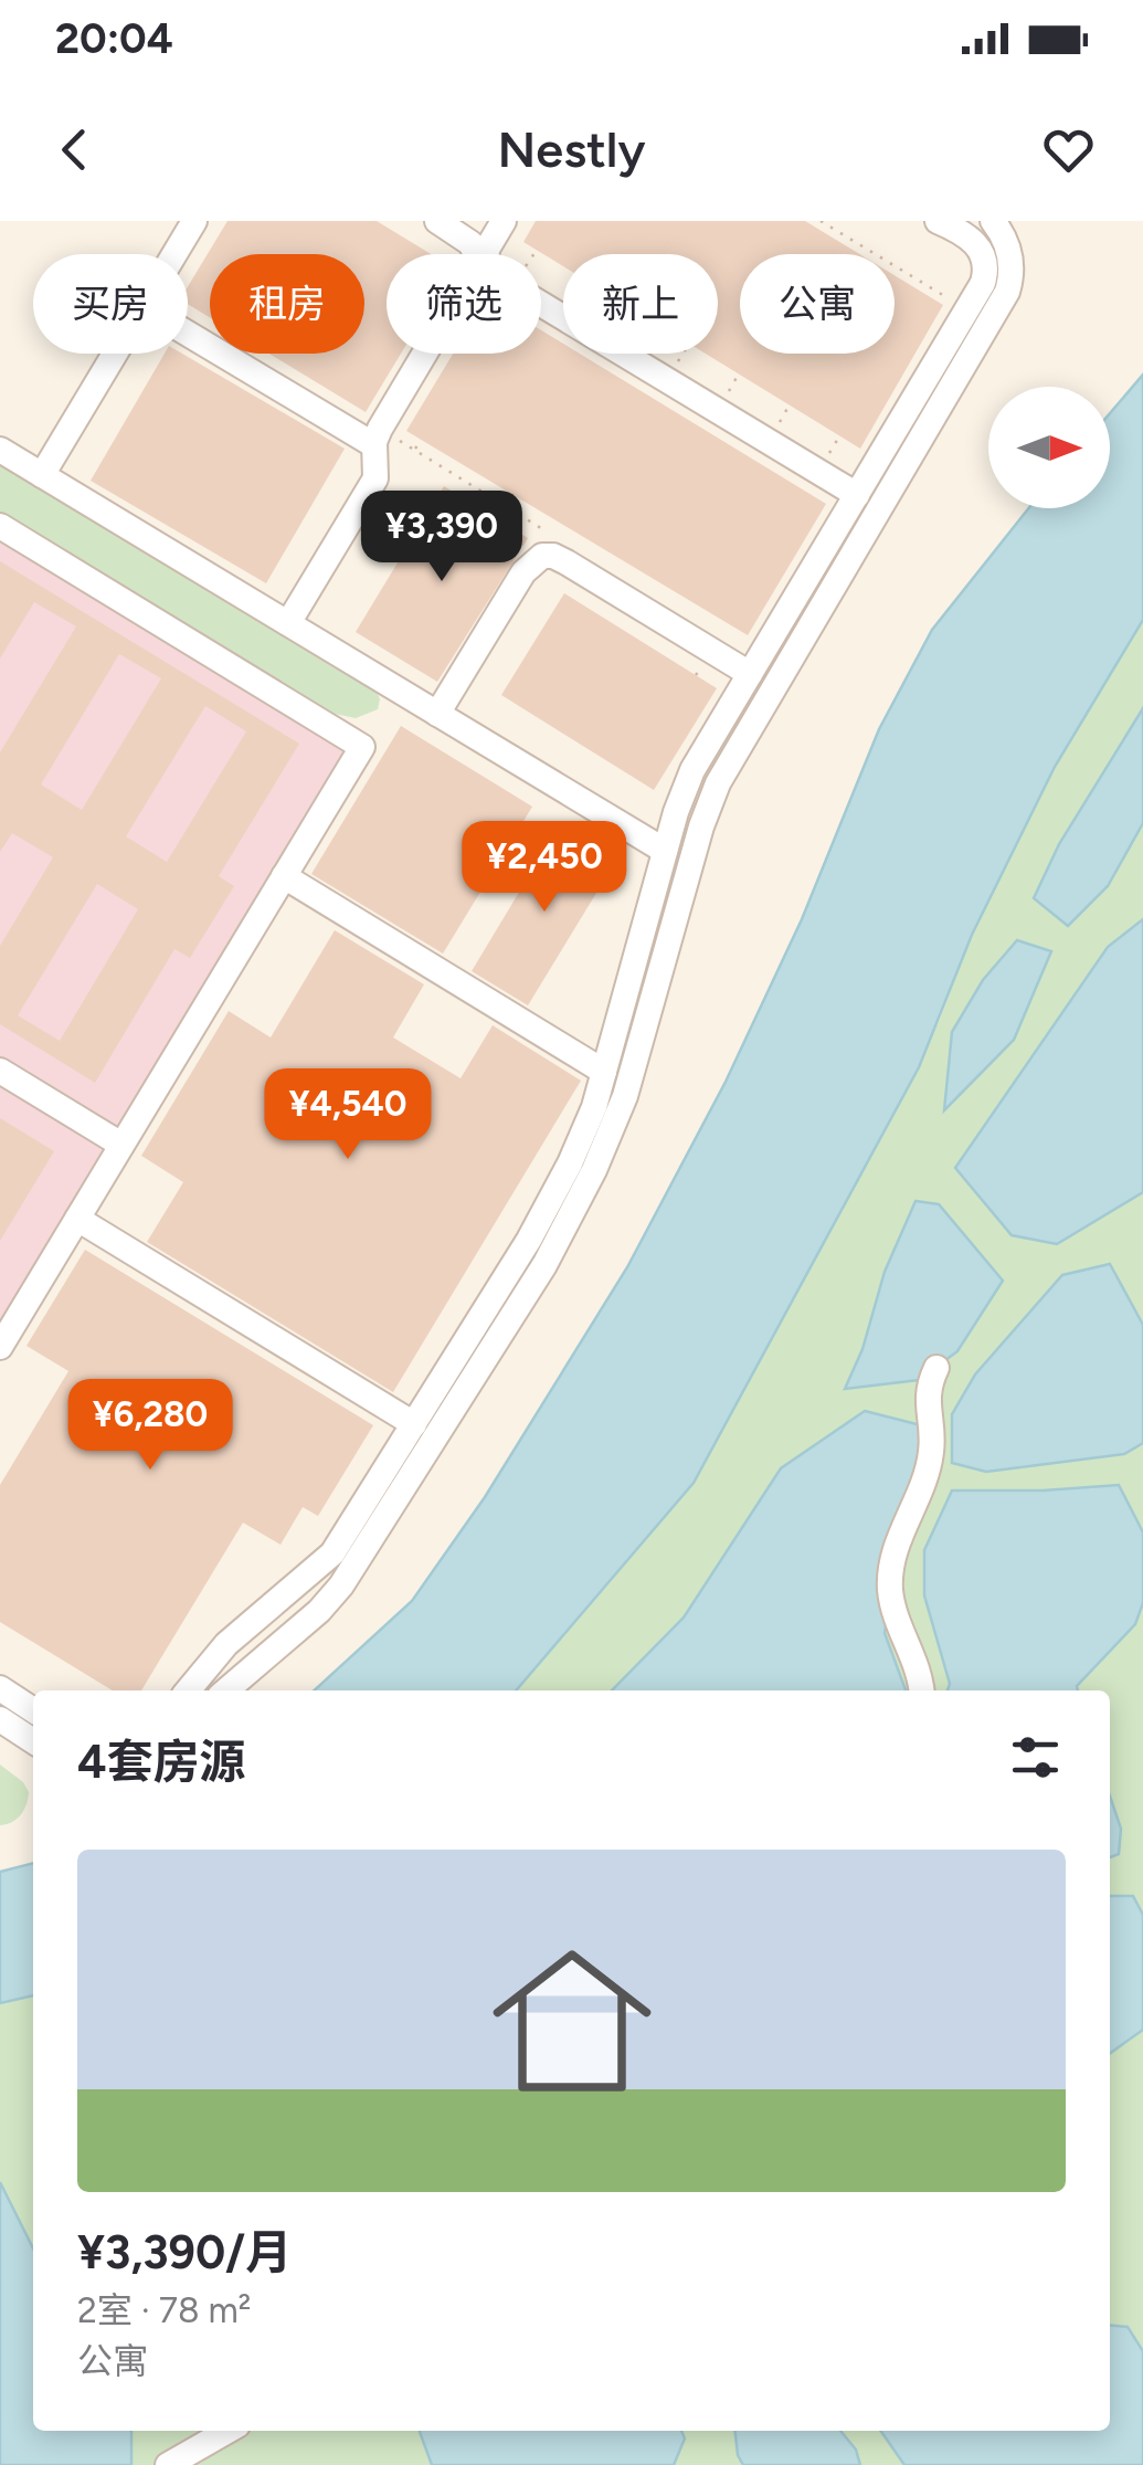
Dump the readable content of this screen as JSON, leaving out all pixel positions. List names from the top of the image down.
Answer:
{
  "north": "right",
  "page": {
    "status": "20:04",
    "header": "Nestly",
    "chip": [
      "买房",
      "租房",
      "筛选",
      "新上",
      "公寓"
    ],
    "price": [
      "¥3,390",
      "¥2,450",
      "¥4,540",
      "¥6,280"
    ],
    "heading": "4套房源",
    "list": [
      {
        "name": "¥3,390/月",
        "note": "2室 · 78 m² · 公寓"
      }
    ]
  }
}
